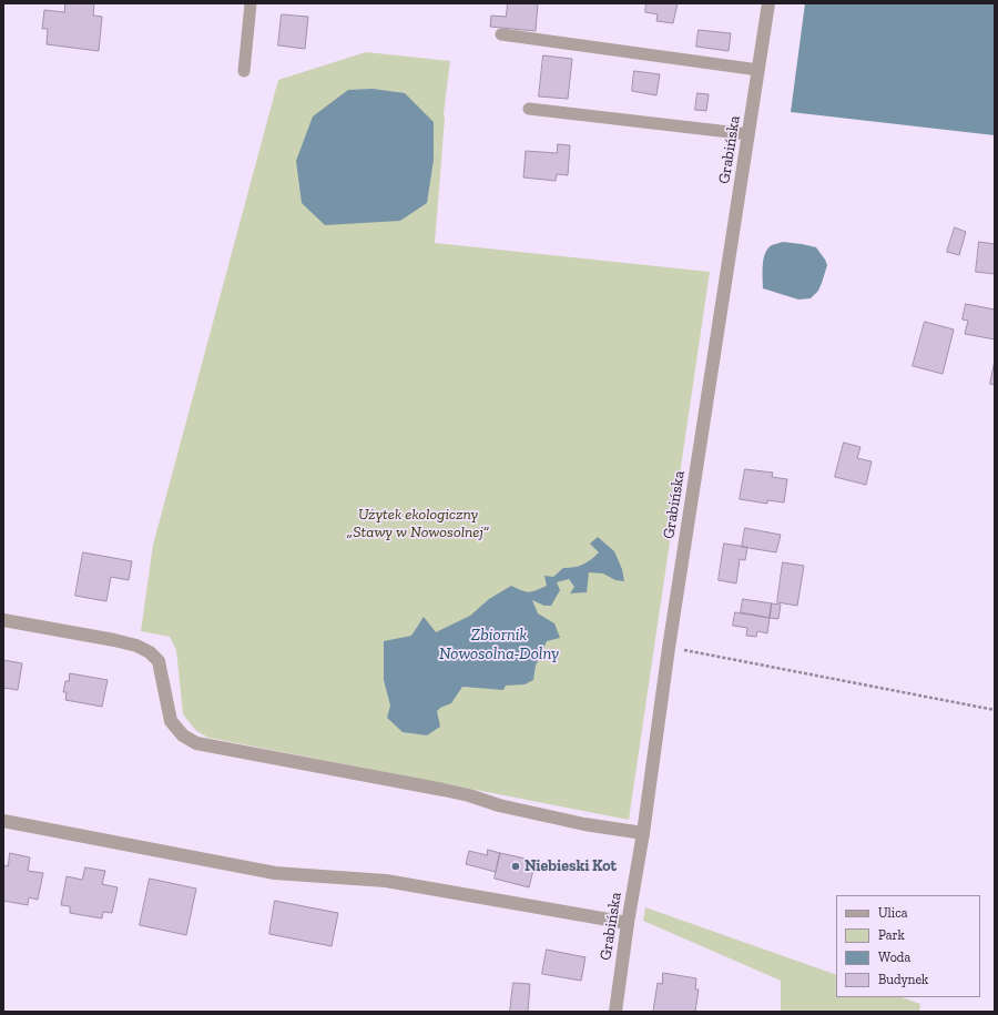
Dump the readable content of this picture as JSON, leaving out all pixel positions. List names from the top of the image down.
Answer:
{
  "streets": {
    "street": ["Grabińska"]
  },
  "water": ["Zbiornik Nowosolna-Dolny"],
  "parks": ["Użytek ekologiczny „Stawy w Nowosolnej”"],
  "places": ["Niebieski Kot"],
  "legend": [
    "Ulica",
    "Park",
    "Woda",
    "Budynek"
  ]
}
